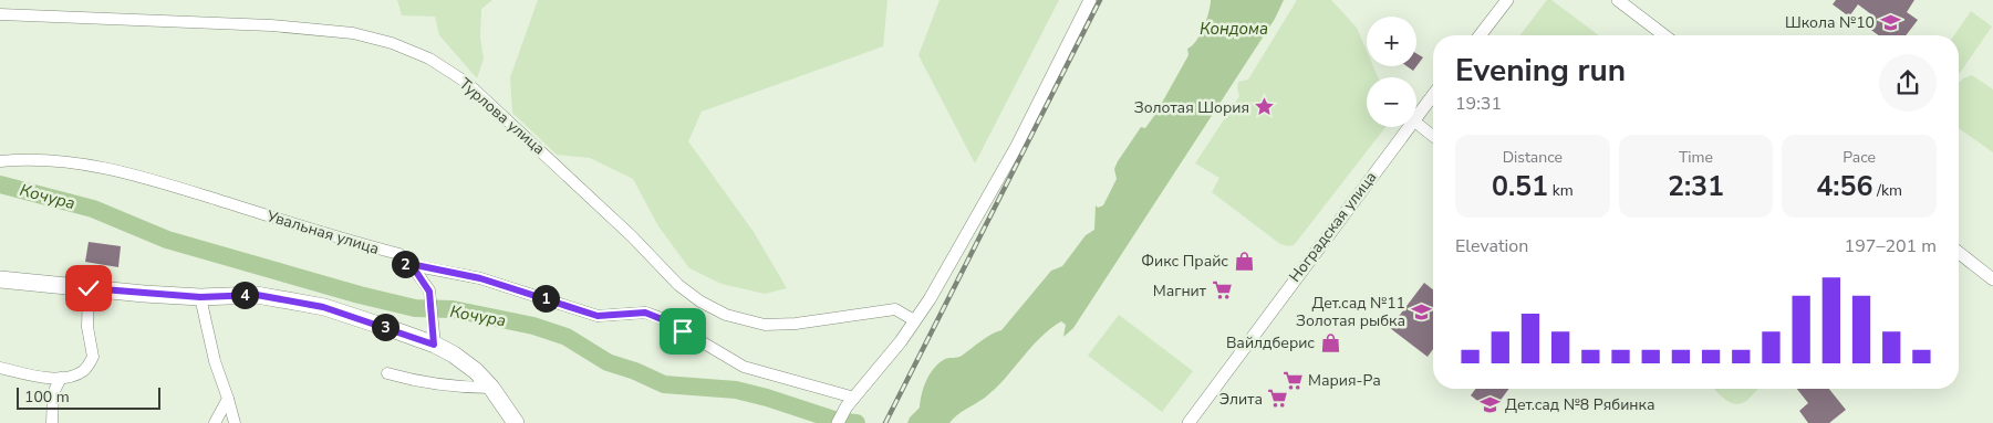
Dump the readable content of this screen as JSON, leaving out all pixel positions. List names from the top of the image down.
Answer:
{
  "streets": {
    "street": ["Турлова улица", "Ноградская улица", "Увальная улица"]
  },
  "water": ["Кондома", "Кочура"],
  "places": {
    "school or university": ["Школа №10", "Дет.сад №11 Золотая рыбка", "Дет.сад №8 Рябинка"],
    "place": ["Золотая Шория"],
    "shop": ["Фикс Прайс", "Вайлдберис"],
    "supermarket": ["Магнит", "Мария-Ра", "Элита"]
  },
  "scale_bar": "100 m",
  "page": {
    "map_buttons": ["+", "−"],
    "heading": ["Evening run", "19:31"],
    "stats": [
      ["Distance", "0.51 km"],
      ["Time", "2:31"],
      ["Pace", "4:56 /km"]
    ],
    "chart": ["Elevation", "197–201 m"],
    "pins": [
      "2",
      "4",
      "1",
      "3"
    ],
    "scale": "100 m"
  }
}
